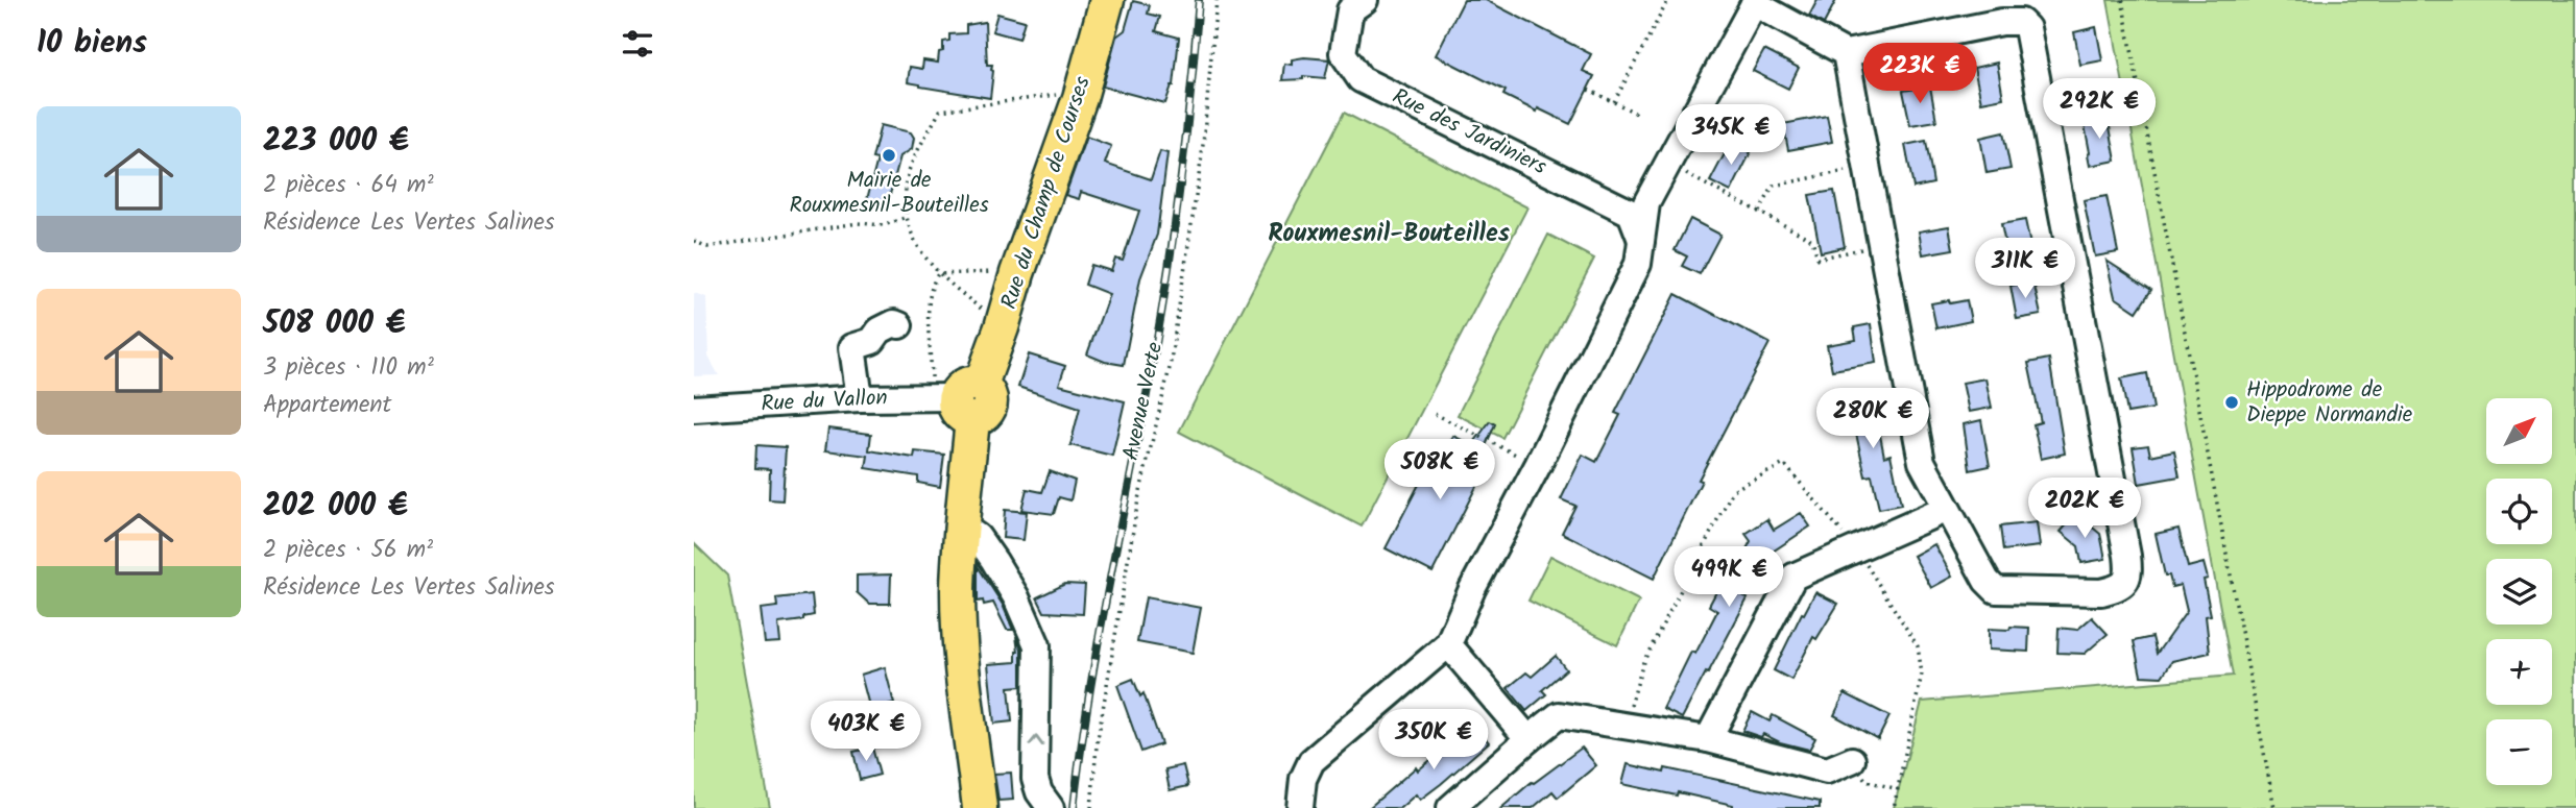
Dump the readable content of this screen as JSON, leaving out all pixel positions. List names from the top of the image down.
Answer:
{
  "streets": {
    "main road": ["Rue du Champ de Courses"],
    "street": ["Rue des Jardiniers", "Rue du Vallon"],
    "path": ["Avenue Verte"]
  },
  "crossings": [
    ["Rue du Champ de Courses", "Rue du Vallon"]
  ],
  "districts": ["Rouxmesnil-Bouteilles"],
  "places": ["Mairie de Rouxmesnil-Bouteilles", "Hippodrome de Dieppe Normandie"],
  "north": "top right",
  "page": {
    "heading": "10 biens",
    "price": [
      "223K €",
      "292K €",
      "345K €",
      "311K €",
      "280K €",
      "508K €",
      "202K €",
      "499K €",
      "403K €",
      "350K €"
    ],
    "list": [
      {
        "name": "223 000 €",
        "note": "2 pièces · 64 m² · Résidence Les Vertes Salines"
      },
      {
        "name": "508 000 €",
        "note": "3 pièces · 110 m² · Appartement"
      },
      {
        "name": "202 000 €",
        "note": "2 pièces · 56 m² · Résidence Les Vertes Salines"
      }
    ],
    "map_buttons": ["+", "−"]
  }
}
